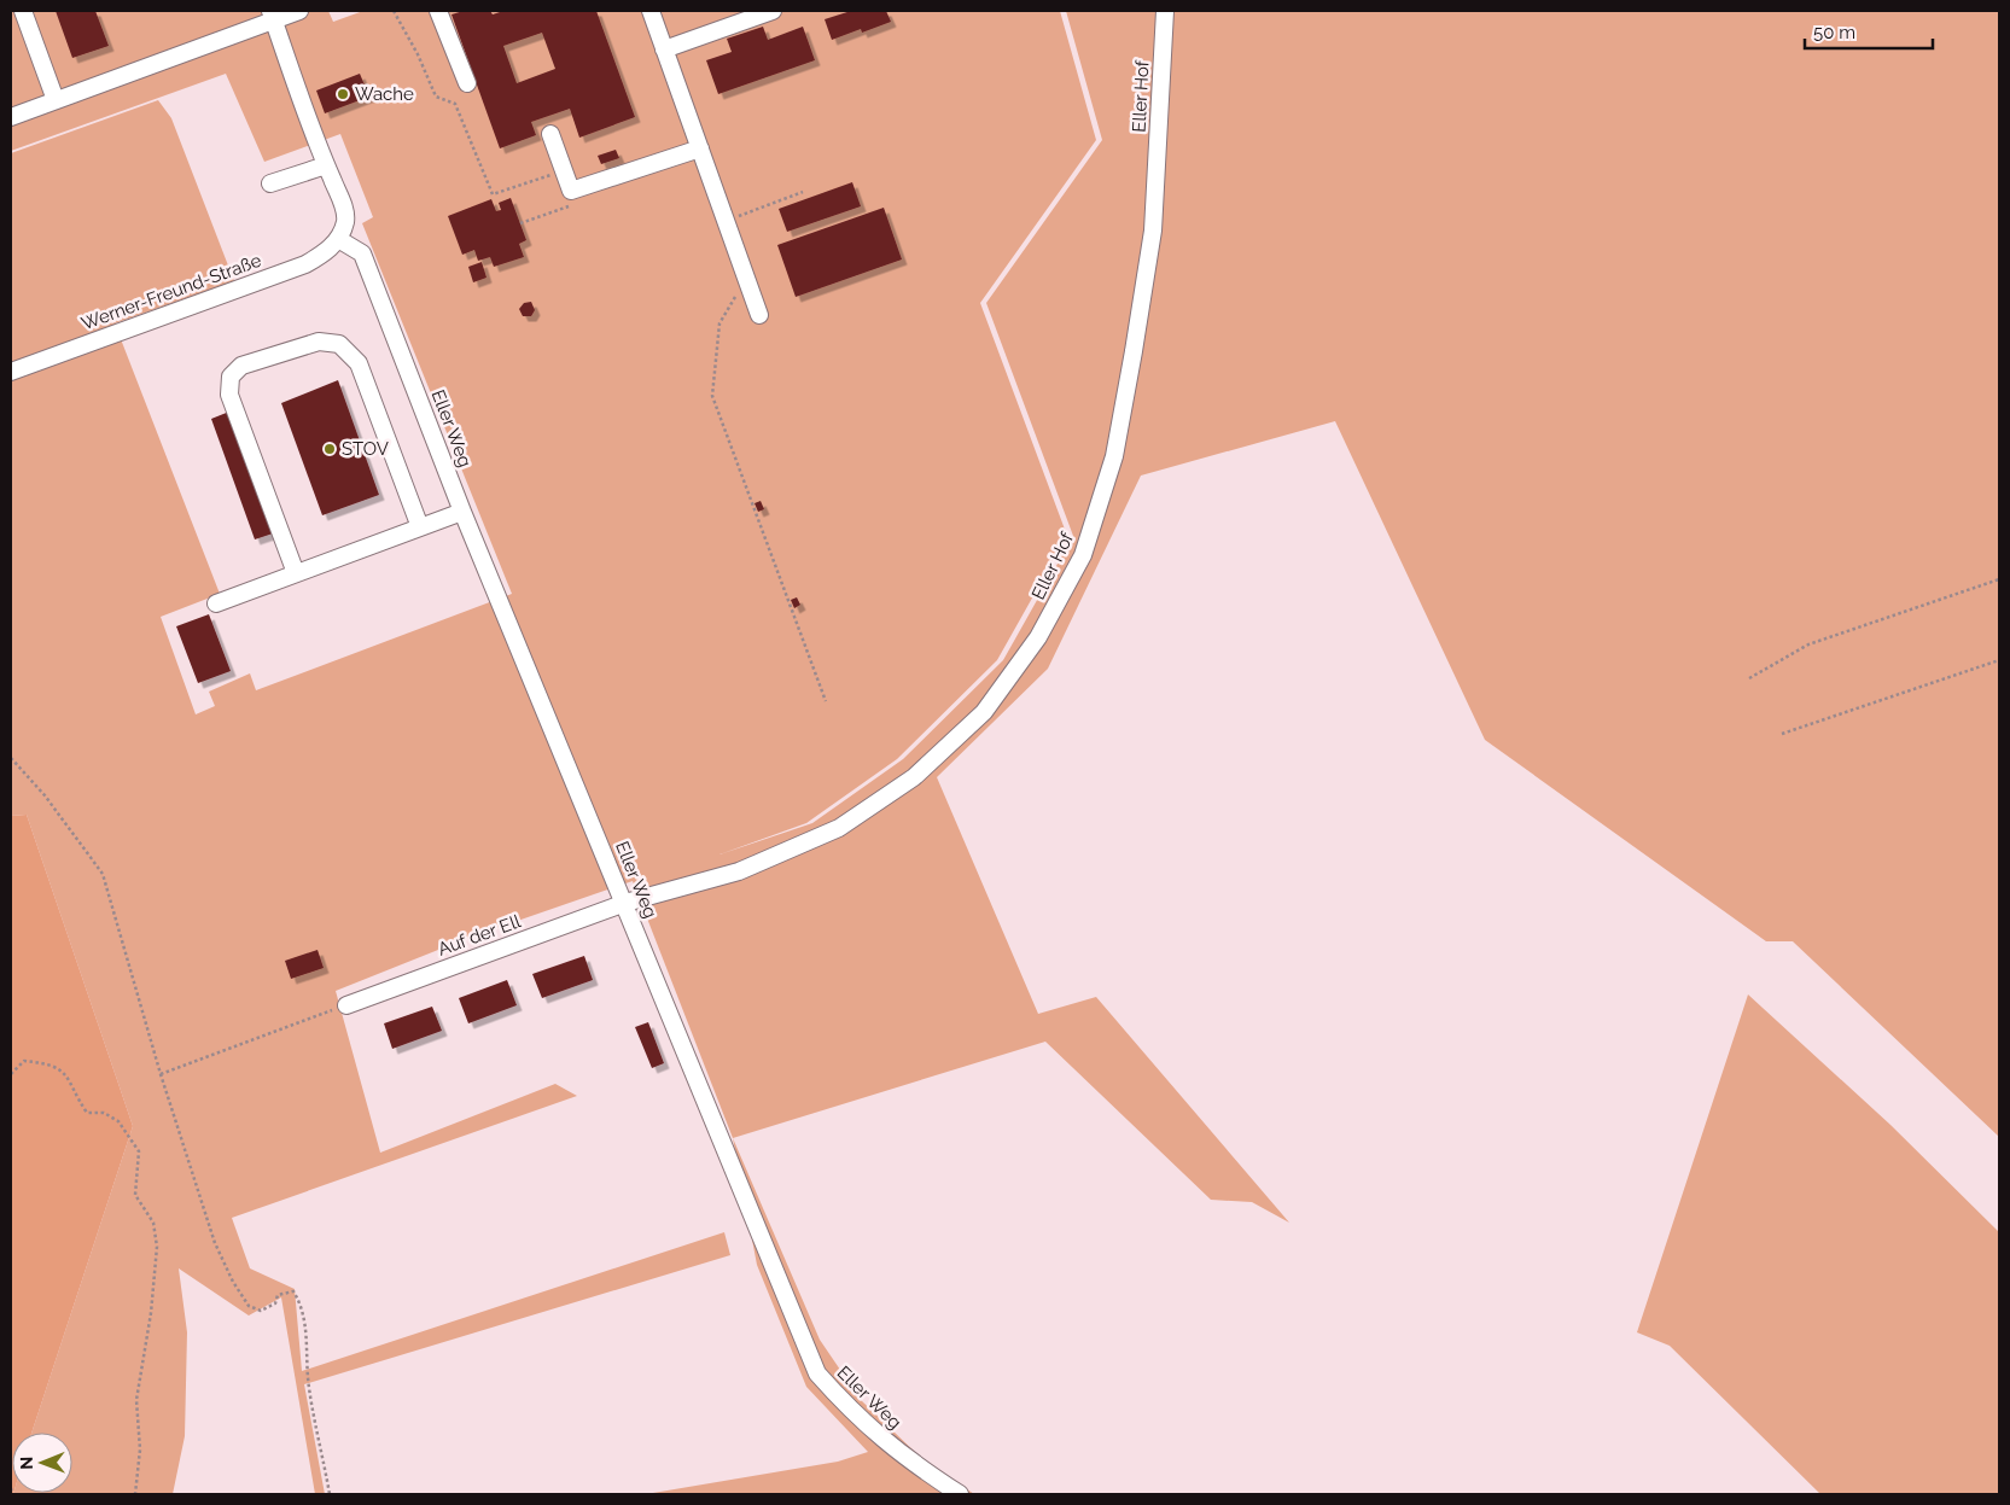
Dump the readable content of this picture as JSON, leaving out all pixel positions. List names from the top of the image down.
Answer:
{
  "streets": {
    "street": [
      "Eller Hof",
      "Werner-Freund-Straße",
      "Eller Weg",
      "Auf der Ell"
    ]
  },
  "crossings": [
    ["Eller Hof", "Eller Weg"],
    ["Eller Hof", "Auf der Ell"],
    ["Werner-Freund-Straße", "Eller Weg"],
    ["Eller Weg", "Auf der Ell"]
  ],
  "places": ["Wache", "STOV"],
  "scale_bar": "50 m",
  "north": "left"
}
